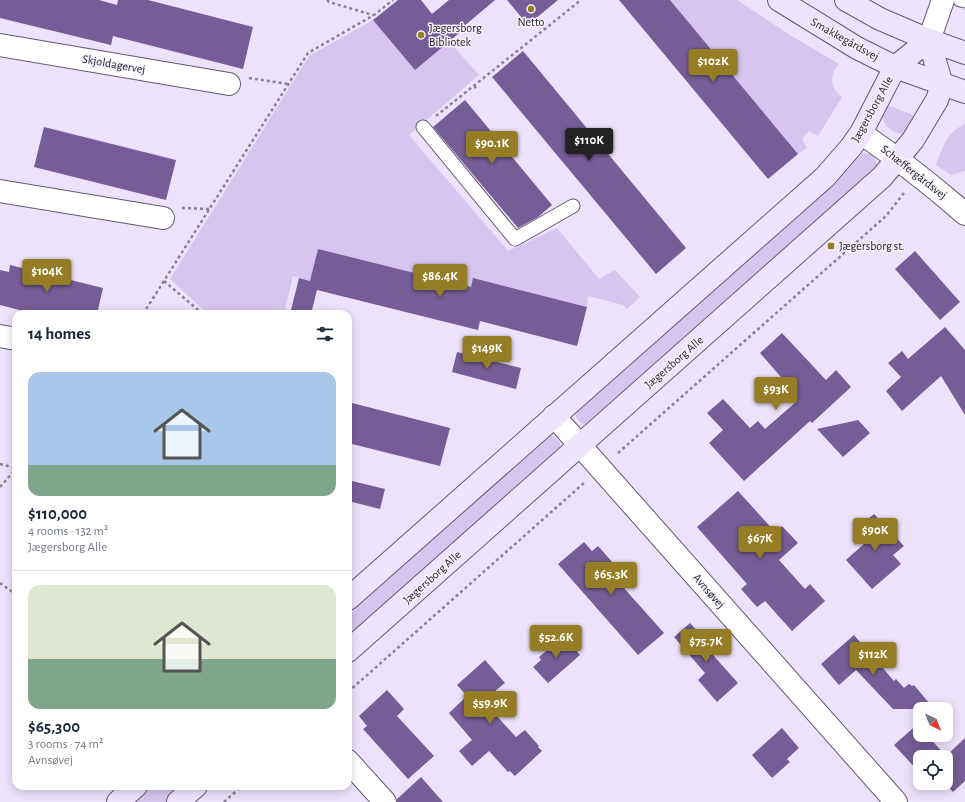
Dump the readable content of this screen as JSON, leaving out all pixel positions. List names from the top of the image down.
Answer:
{
  "streets": {
    "street": [
      "Smakkegårdsvej",
      "Skjoldagervej",
      "Jægersborg Alle",
      "Schæffergårdsvej",
      "Avnsøvej"
    ]
  },
  "crossings": [
    ["Smakkegårdsvej", "Jægersborg Alle"],
    ["Jægersborg Alle", "Schæffergårdsvej"],
    ["Jægersborg Alle", "Avnsøvej"]
  ],
  "places": {
    "other": ["Netto", "Jægersborg Bibliotek"],
    "transit": ["Jægersborg st."]
  },
  "north": "bottom right",
  "page": {
    "price": [
      "$102K",
      "$110K",
      "$90.1K",
      "$104K",
      "$86.4K",
      "$149K",
      "$93K",
      "$90K",
      "$67K",
      "$65.3K",
      "$52.6K",
      "$75.7K",
      "$112K",
      "$59.9K"
    ],
    "heading": "14 homes",
    "list": [
      {
        "name": "$110,000",
        "note": "4 rooms · 132 m² · Jægersborg Alle"
      },
      {
        "name": "$65,300",
        "note": "3 rooms · 74 m² · Avnsøvej"
      }
    ]
  }
}
